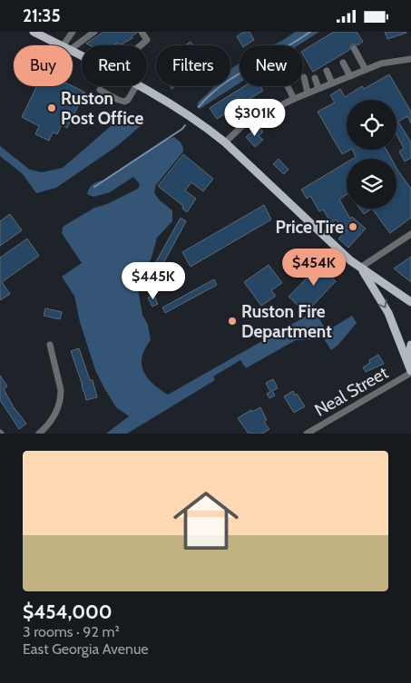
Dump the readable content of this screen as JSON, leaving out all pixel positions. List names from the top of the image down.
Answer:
{
  "streets": {
    "street": ["Neal Street"]
  },
  "places": ["Ruston Post Office", "Price Tire", "Ruston Fire Department"],
  "page": {
    "status": "21:35",
    "chip": [
      "Buy",
      "Rent",
      "Filters",
      "New"
    ],
    "price": ["$301K", "$454K", "$445K"],
    "list": [
      {
        "name": "$454,000",
        "note": "3 rooms · 92 m² · East Georgia Avenue"
      }
    ]
  }
}
